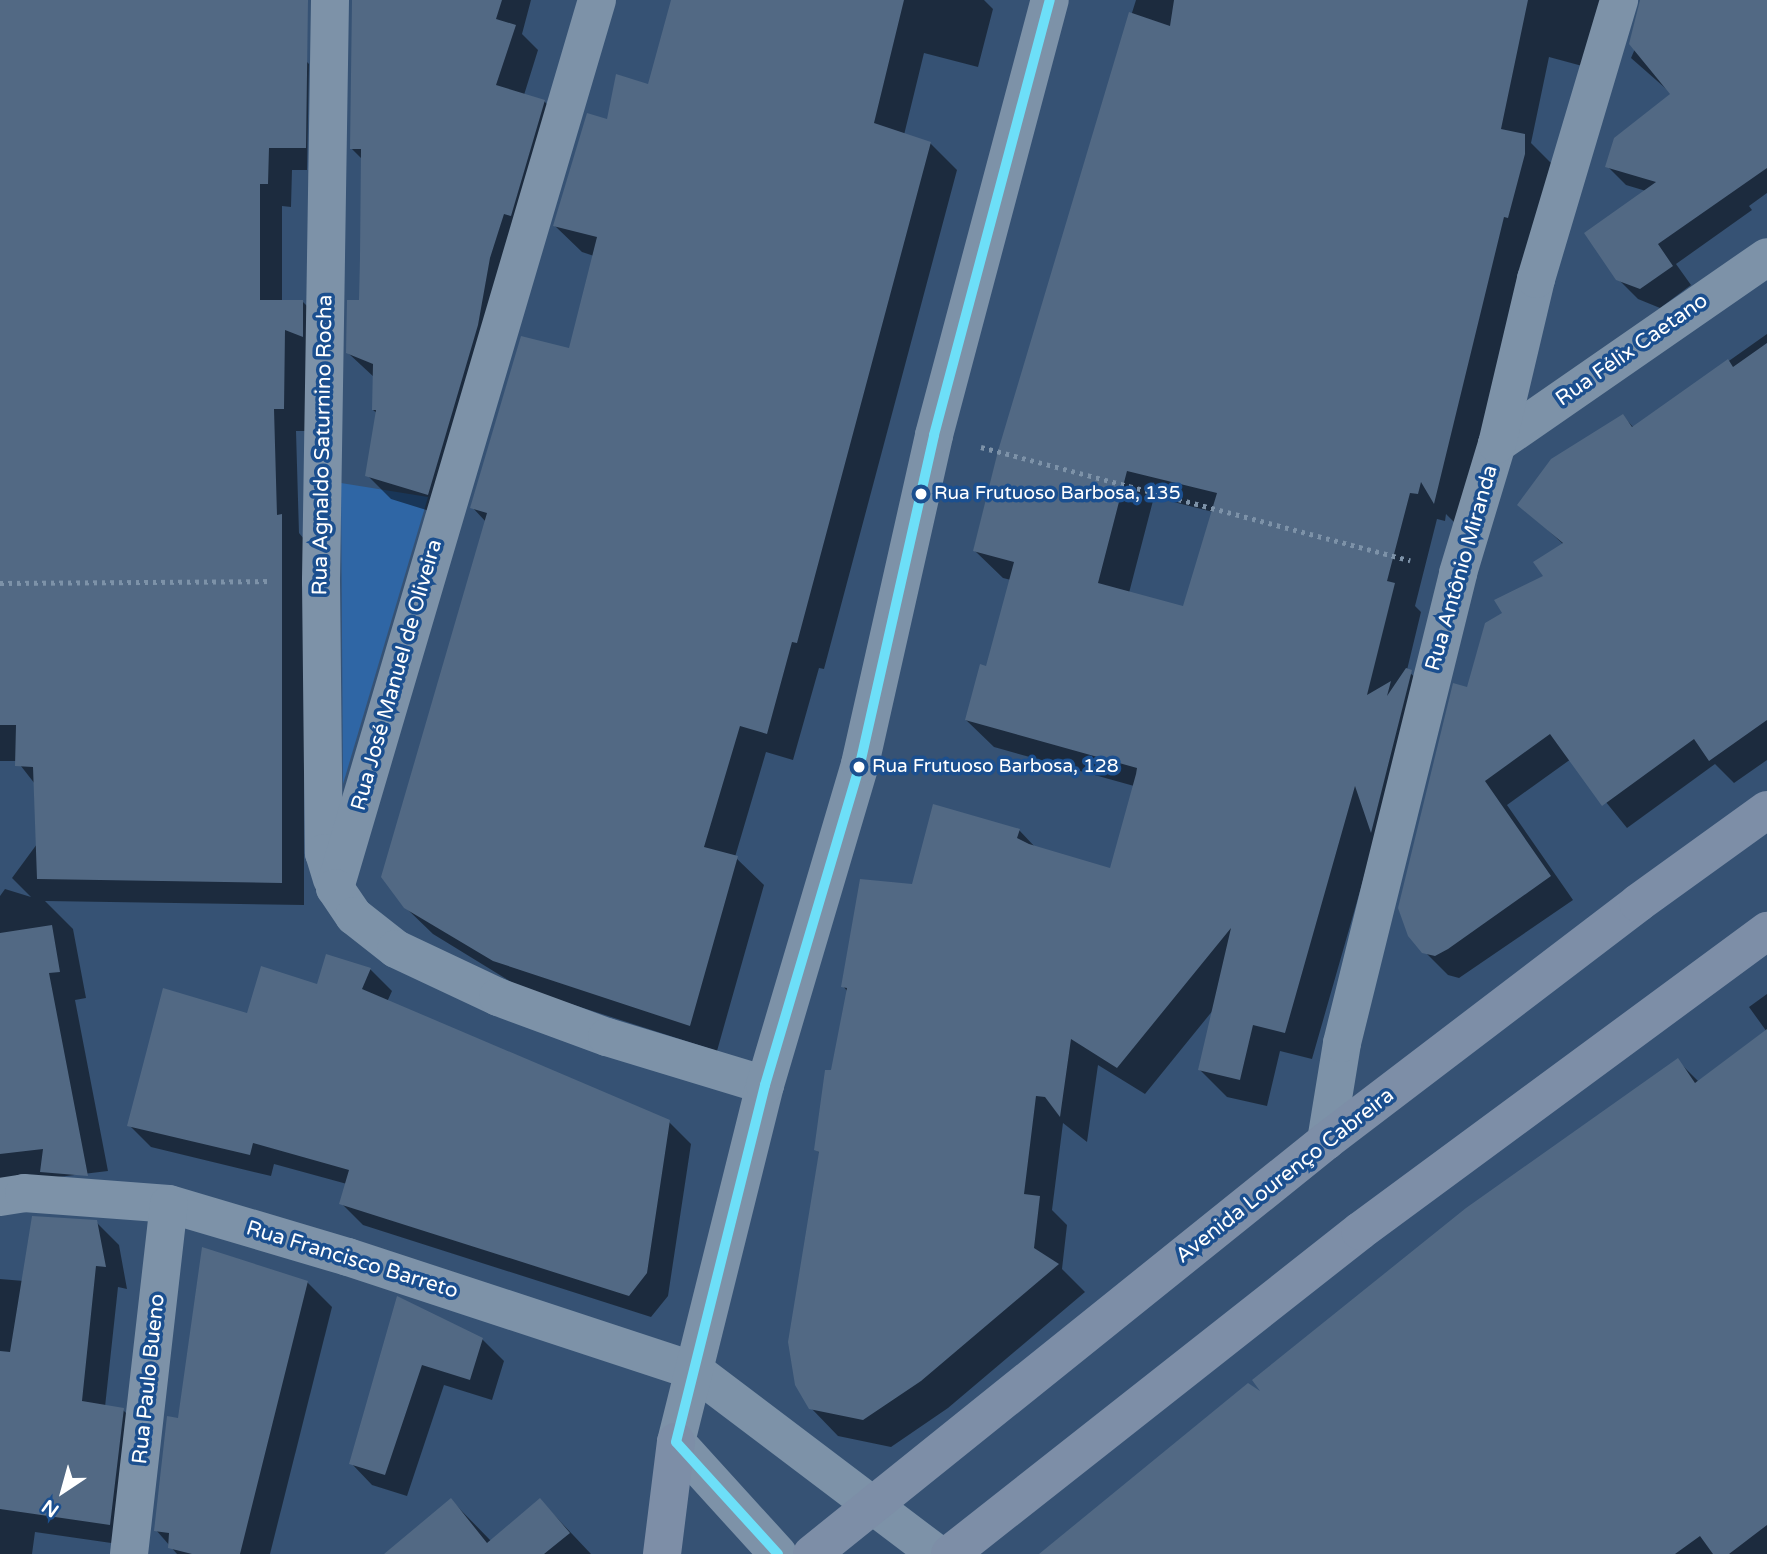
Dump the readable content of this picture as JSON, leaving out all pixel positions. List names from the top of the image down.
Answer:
{
  "streets": {
    "main road": ["Avenida Lourenço Cabreira"],
    "street": [
      "Rua Félix Caetano",
      "Rua Agnaldo Saturnino Rocha",
      "Rua Antônio Miranda",
      "Rua José Manuel de Oliveira",
      "Rua Francisco Barreto",
      "Rua Paulo Bueno"
    ]
  },
  "crossings": [
    ["Rua Félix Caetano", "Rua Antônio Miranda"],
    ["Rua Agnaldo Saturnino Rocha", "Rua José Manuel de Oliveira"],
    ["Rua Antônio Miranda", "Avenida Lourenço Cabreira"],
    ["Avenida Lourenço Cabreira", "Rua Francisco Barreto"],
    ["Rua Francisco Barreto", "Rua Paulo Bueno"]
  ],
  "places": ["Rua Frutuoso Barbosa, 135", "Rua Frutuoso Barbosa, 128"],
  "north": "bottom left"
}
